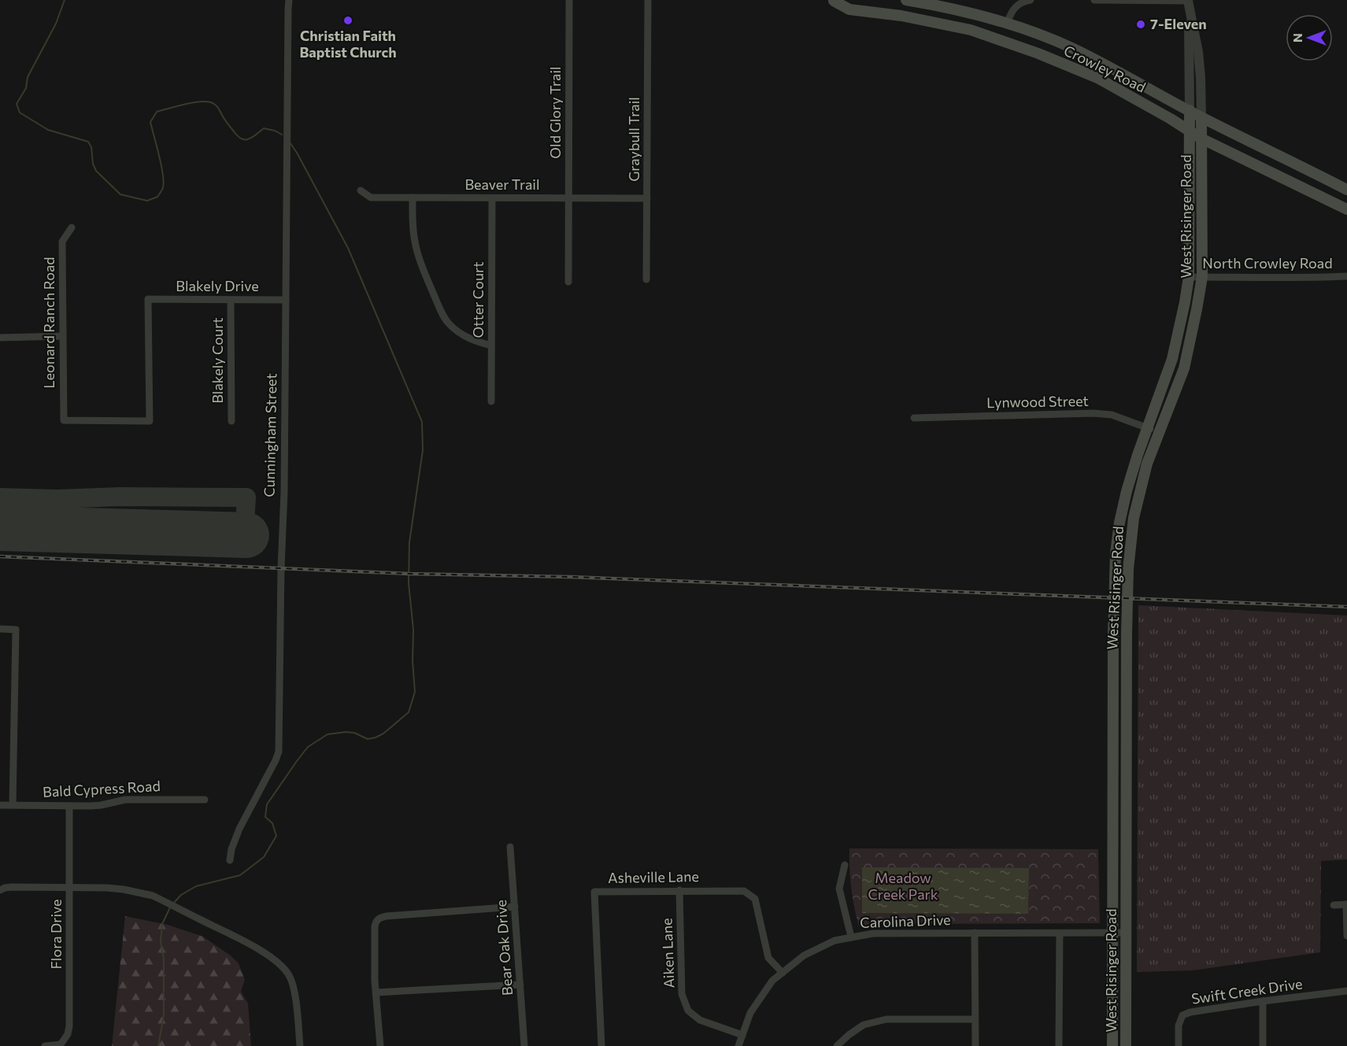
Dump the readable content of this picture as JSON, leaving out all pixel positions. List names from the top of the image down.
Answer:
{
  "streets": {
    "main road": ["Crowley Road", "West Risinger Road"],
    "street": [
      "Old Glory Trail",
      "Graybull Trail",
      "Beaver Trail",
      "North Crowley Road",
      "Blakely Drive",
      "Otter Court",
      "Leonard Ranch Road",
      "Blakely Court",
      "Lynwood Street",
      "Cunningham Street",
      "Bald Cypress Road",
      "Asheville Lane",
      "Carolina Drive",
      "Flora Drive",
      "Bear Oak Drive",
      "Aiken Lane",
      "Swift Creek Drive"
    ]
  },
  "crossings": [
    ["Crowley Road", "West Risinger Road"],
    ["Old Glory Trail", "Beaver Trail"],
    ["Graybull Trail", "Beaver Trail"],
    ["Beaver Trail", "Otter Court"],
    ["West Risinger Road", "North Crowley Road"],
    ["West Risinger Road", "Lynwood Street"],
    ["West Risinger Road", "Carolina Drive"],
    ["Blakely Drive", "Leonard Ranch Road"],
    ["Blakely Drive", "Blakely Court"],
    ["Blakely Drive", "Cunningham Street"],
    ["Bald Cypress Road", "Flora Drive"],
    ["Asheville Lane", "Carolina Drive"],
    ["Asheville Lane", "Aiken Lane"],
    ["Carolina Drive", "Aiken Lane"]
  ],
  "parks": ["Meadow Creek Park"],
  "places": ["Christian Faith Baptist Church", "7-Eleven"],
  "north": "left"
}
